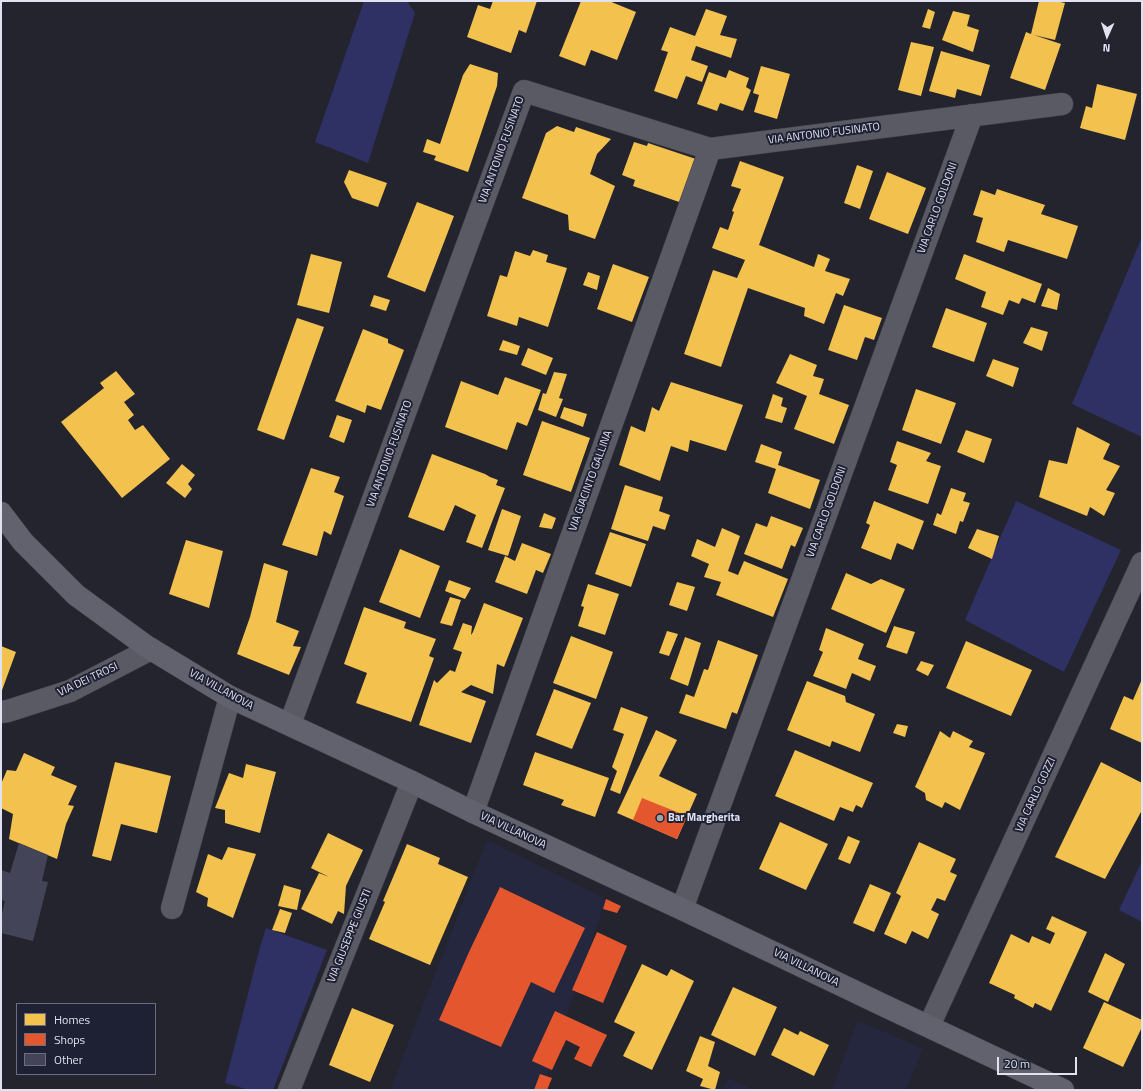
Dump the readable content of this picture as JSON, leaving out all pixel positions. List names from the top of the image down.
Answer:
{
  "streets": {
    "street": [
      "VIA ANTONIO FUSINATO",
      "VIA CARLO GOLDONI",
      "VIA GIACINTO GALLINA",
      "VIA DEI TROSI",
      "VIA VILLANOVA",
      "VIA CARLO GOZZI",
      "VIA GIUSEPPE GIUSTI"
    ]
  },
  "crossings": [
    ["VIA ANTONIO FUSINATO", "VIA CARLO GOLDONI"],
    ["VIA ANTONIO FUSINATO", "VIA GIACINTO GALLINA"],
    ["VIA ANTONIO FUSINATO", "VIA VILLANOVA"],
    ["VIA CARLO GOLDONI", "VIA VILLANOVA"],
    ["VIA GIACINTO GALLINA", "VIA VILLANOVA"],
    ["VIA DEI TROSI", "VIA VILLANOVA"],
    ["VIA VILLANOVA", "VIA CARLO GOZZI"],
    ["VIA VILLANOVA", "VIA GIUSEPPE GIUSTI"]
  ],
  "places": ["Bar Margherita"],
  "legend": ["Homes", "Shops", "Other"],
  "scale_bar": "20 m",
  "north": "bottom"
}
